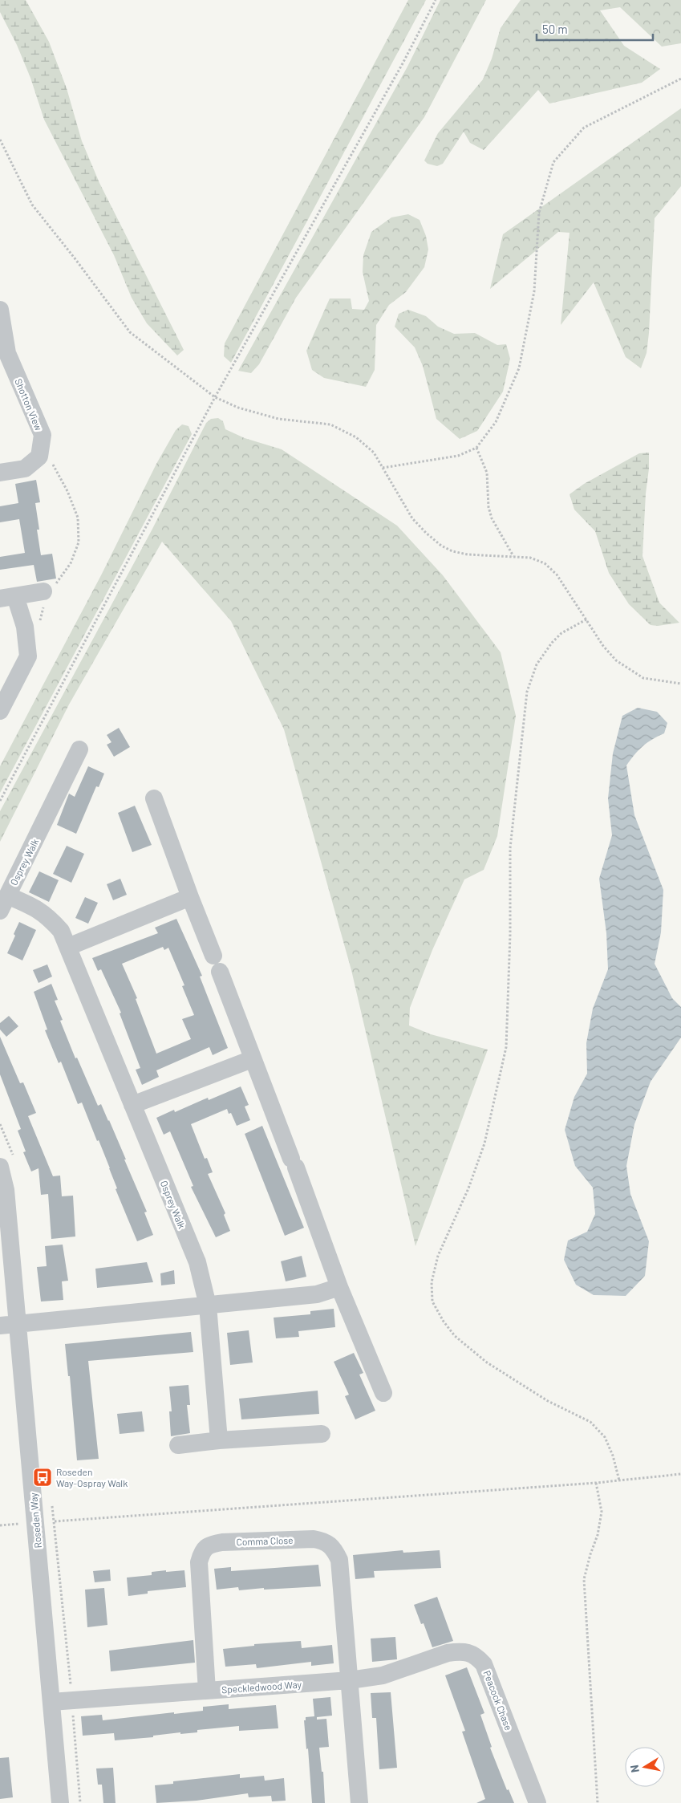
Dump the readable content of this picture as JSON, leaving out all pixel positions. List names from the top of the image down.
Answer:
{
  "streets": {
    "street": [
      "Shotton View",
      "Osprey Walk",
      "Roseden Way",
      "Comma Close",
      "Speckledwood Way",
      "Peacock Chase"
    ]
  },
  "crossings": [
    ["Roseden Way", "Speckledwood Way"],
    ["Comma Close", "Speckledwood Way"],
    ["Comma Close", "Peacock Chase"],
    ["Speckledwood Way", "Peacock Chase"]
  ],
  "places": {
    "bus stop": ["Roseden Way-Ospray Walk"]
  },
  "scale_bar": "50 m",
  "north": "left"
}
